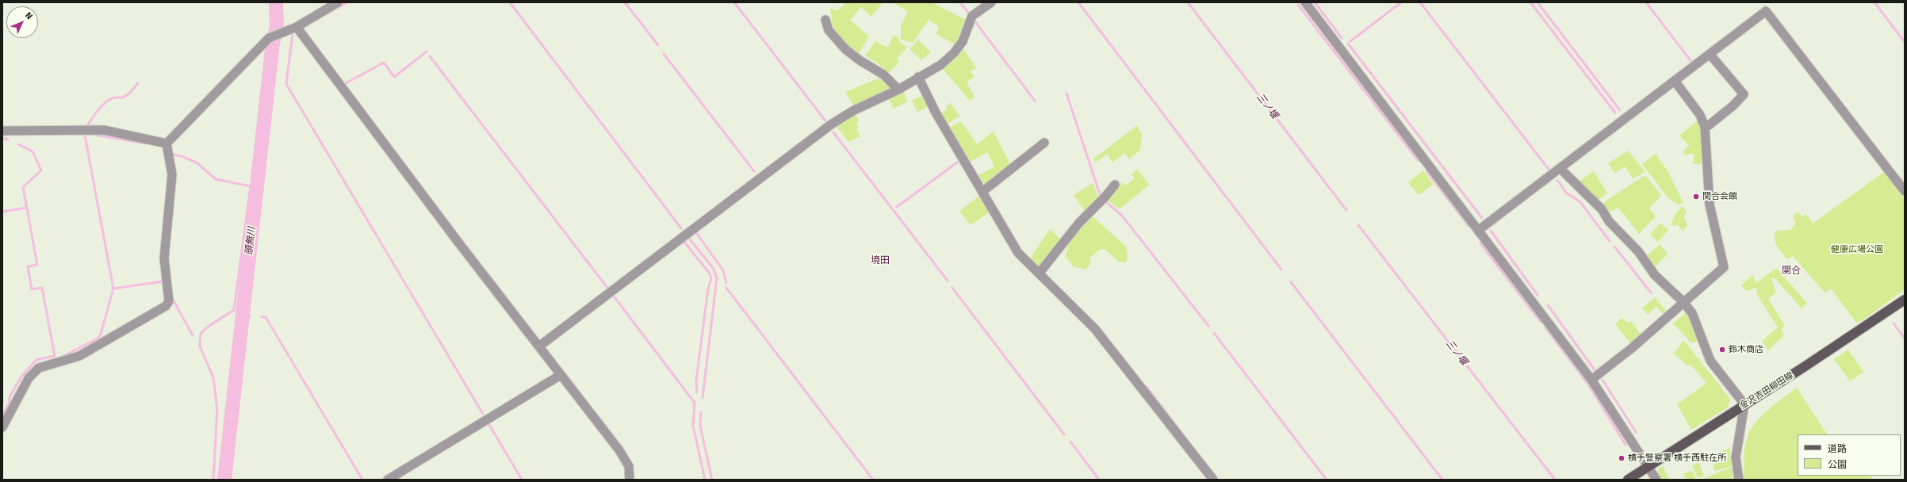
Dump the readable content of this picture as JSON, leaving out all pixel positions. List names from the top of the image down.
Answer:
{
  "streets": {
    "main road": ["金沢吉田柳田線"]
  },
  "districts": ["境田", "関合"],
  "water": ["三ノ堰", "頭無川"],
  "parks": ["健康広場公園"],
  "places": ["関合会館", "鈴木商店", "横手警察署 横手西駐在所"],
  "legend": ["道路", "公園"],
  "north": "top right"
}
